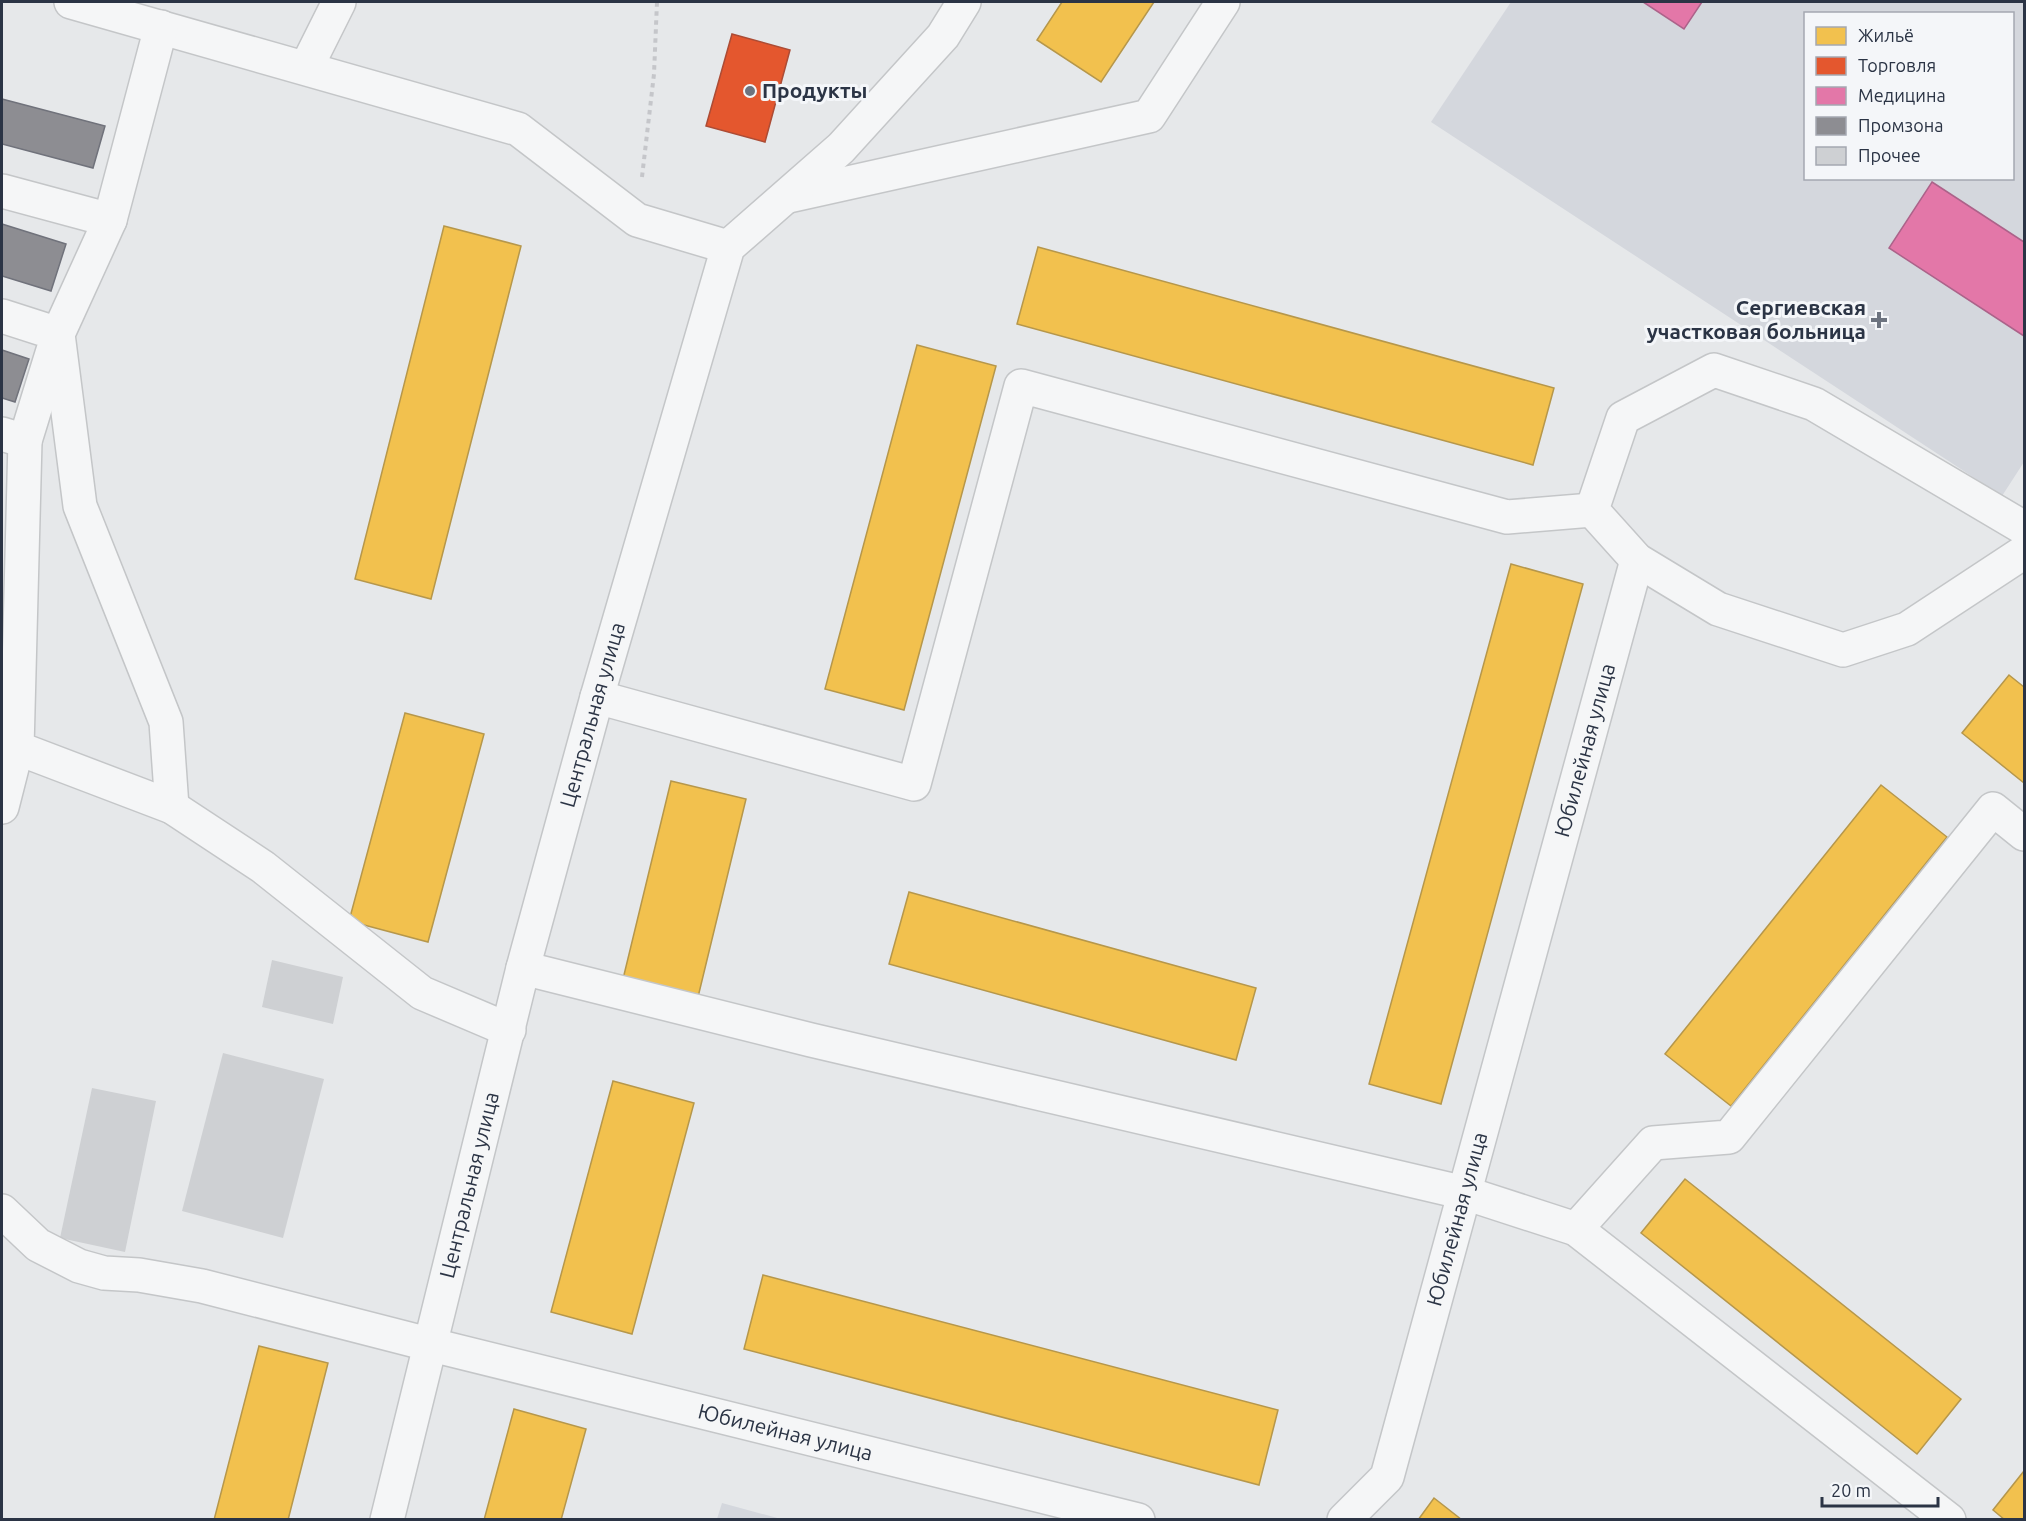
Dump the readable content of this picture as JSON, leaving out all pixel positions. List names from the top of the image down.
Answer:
{
  "streets": {
    "street": ["Центральная улица", "Юбилейная улица"]
  },
  "crossings": [
    ["Центральная улица", "Юбилейная улица"]
  ],
  "places": {
    "other": ["Продукты"],
    "health": ["Сергиевская участковая больница"]
  },
  "legend": [
    "Жильё",
    "Торговля",
    "Медицина",
    "Промзона",
    "Прочее"
  ],
  "scale_bar": "20 m"
}
